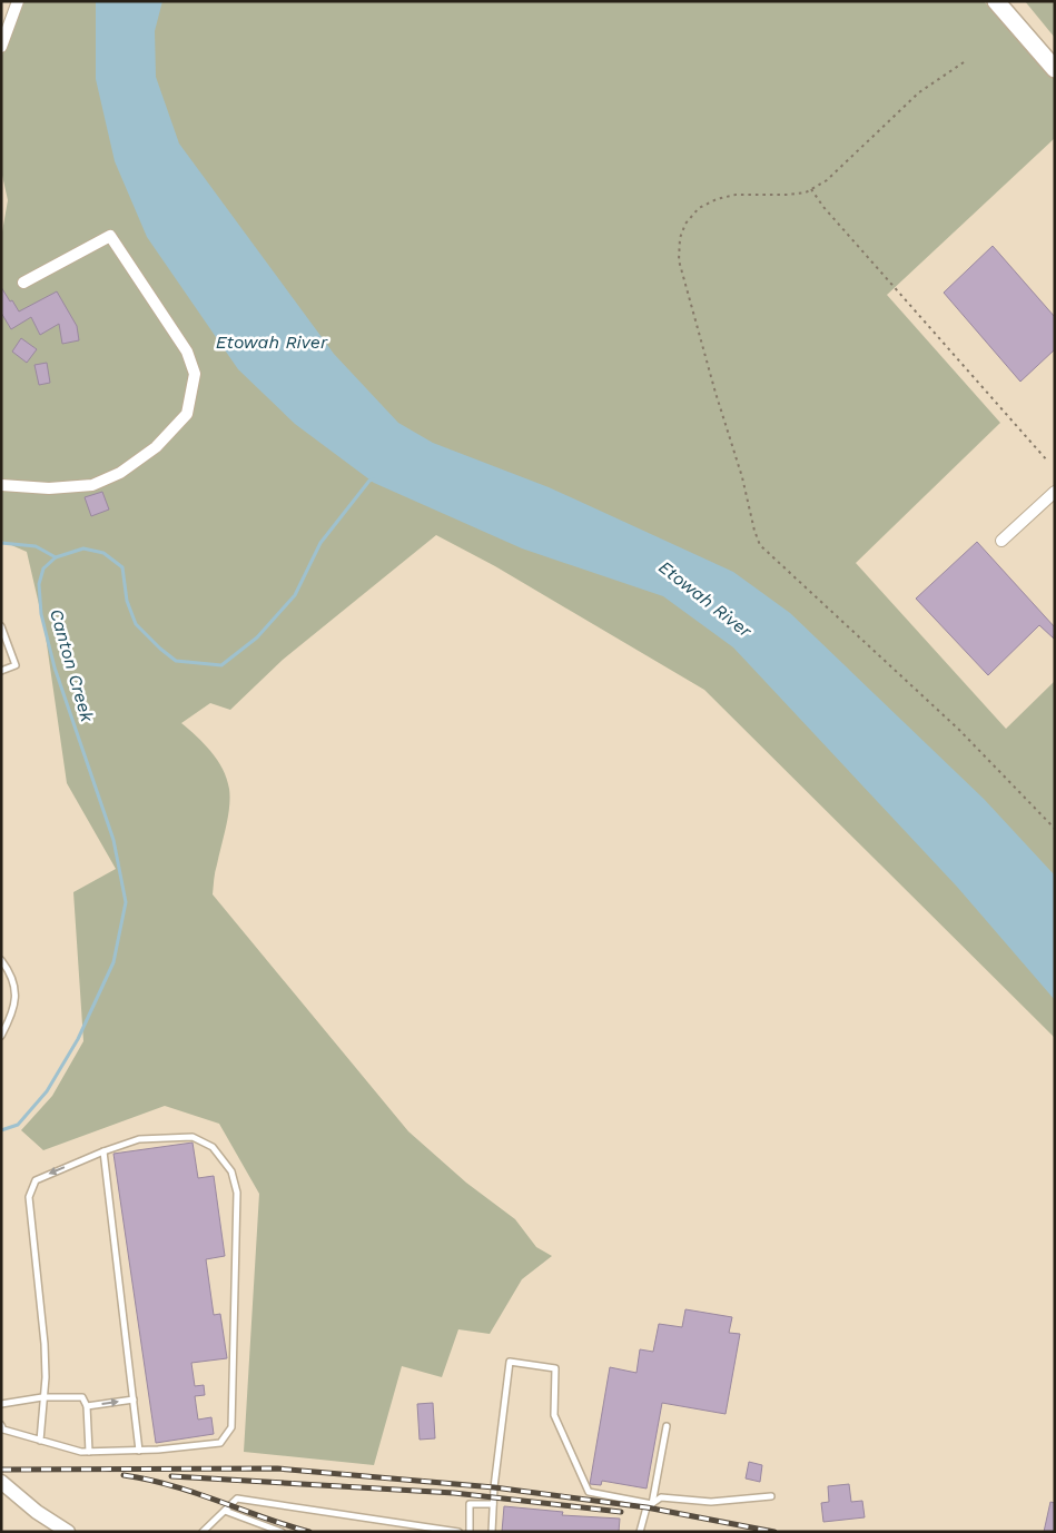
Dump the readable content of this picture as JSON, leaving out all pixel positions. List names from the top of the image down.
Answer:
{
  "water": ["Etowah River", "Canton Creek"]
}
